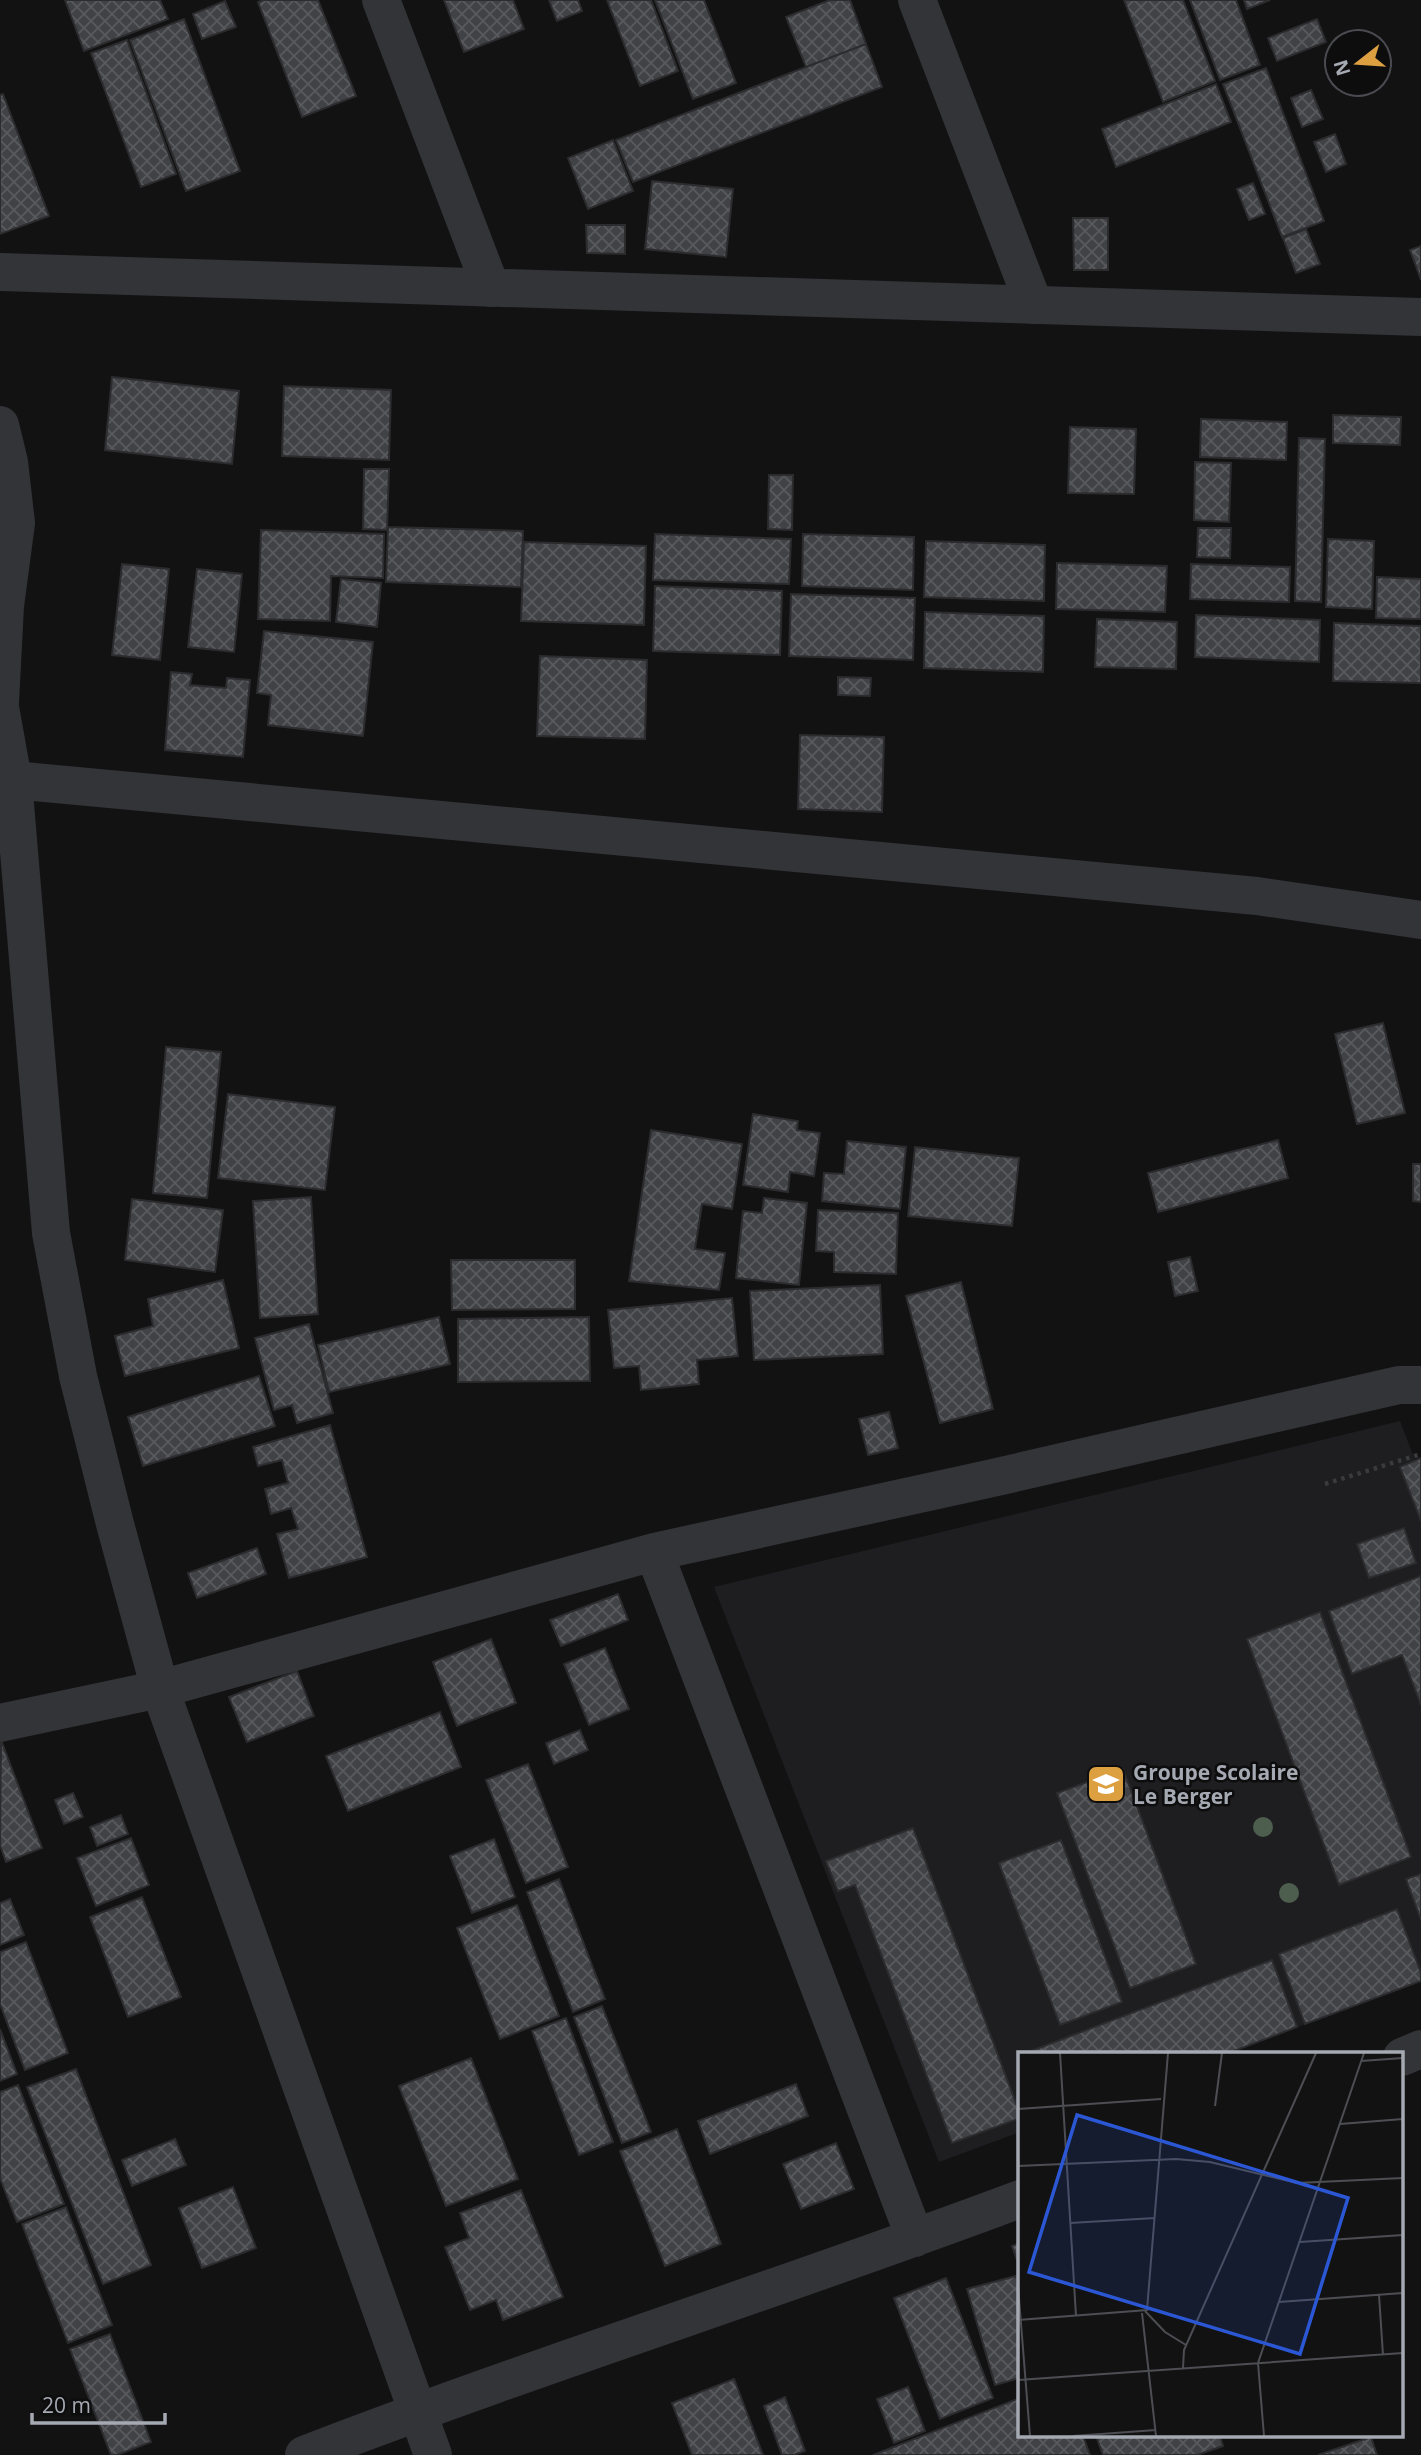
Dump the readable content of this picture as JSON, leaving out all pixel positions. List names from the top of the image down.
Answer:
{
  "places": {
    "school or university": ["Groupe Scolaire Le Berger"]
  },
  "scale_bar": "20 m",
  "north": "left"
}
